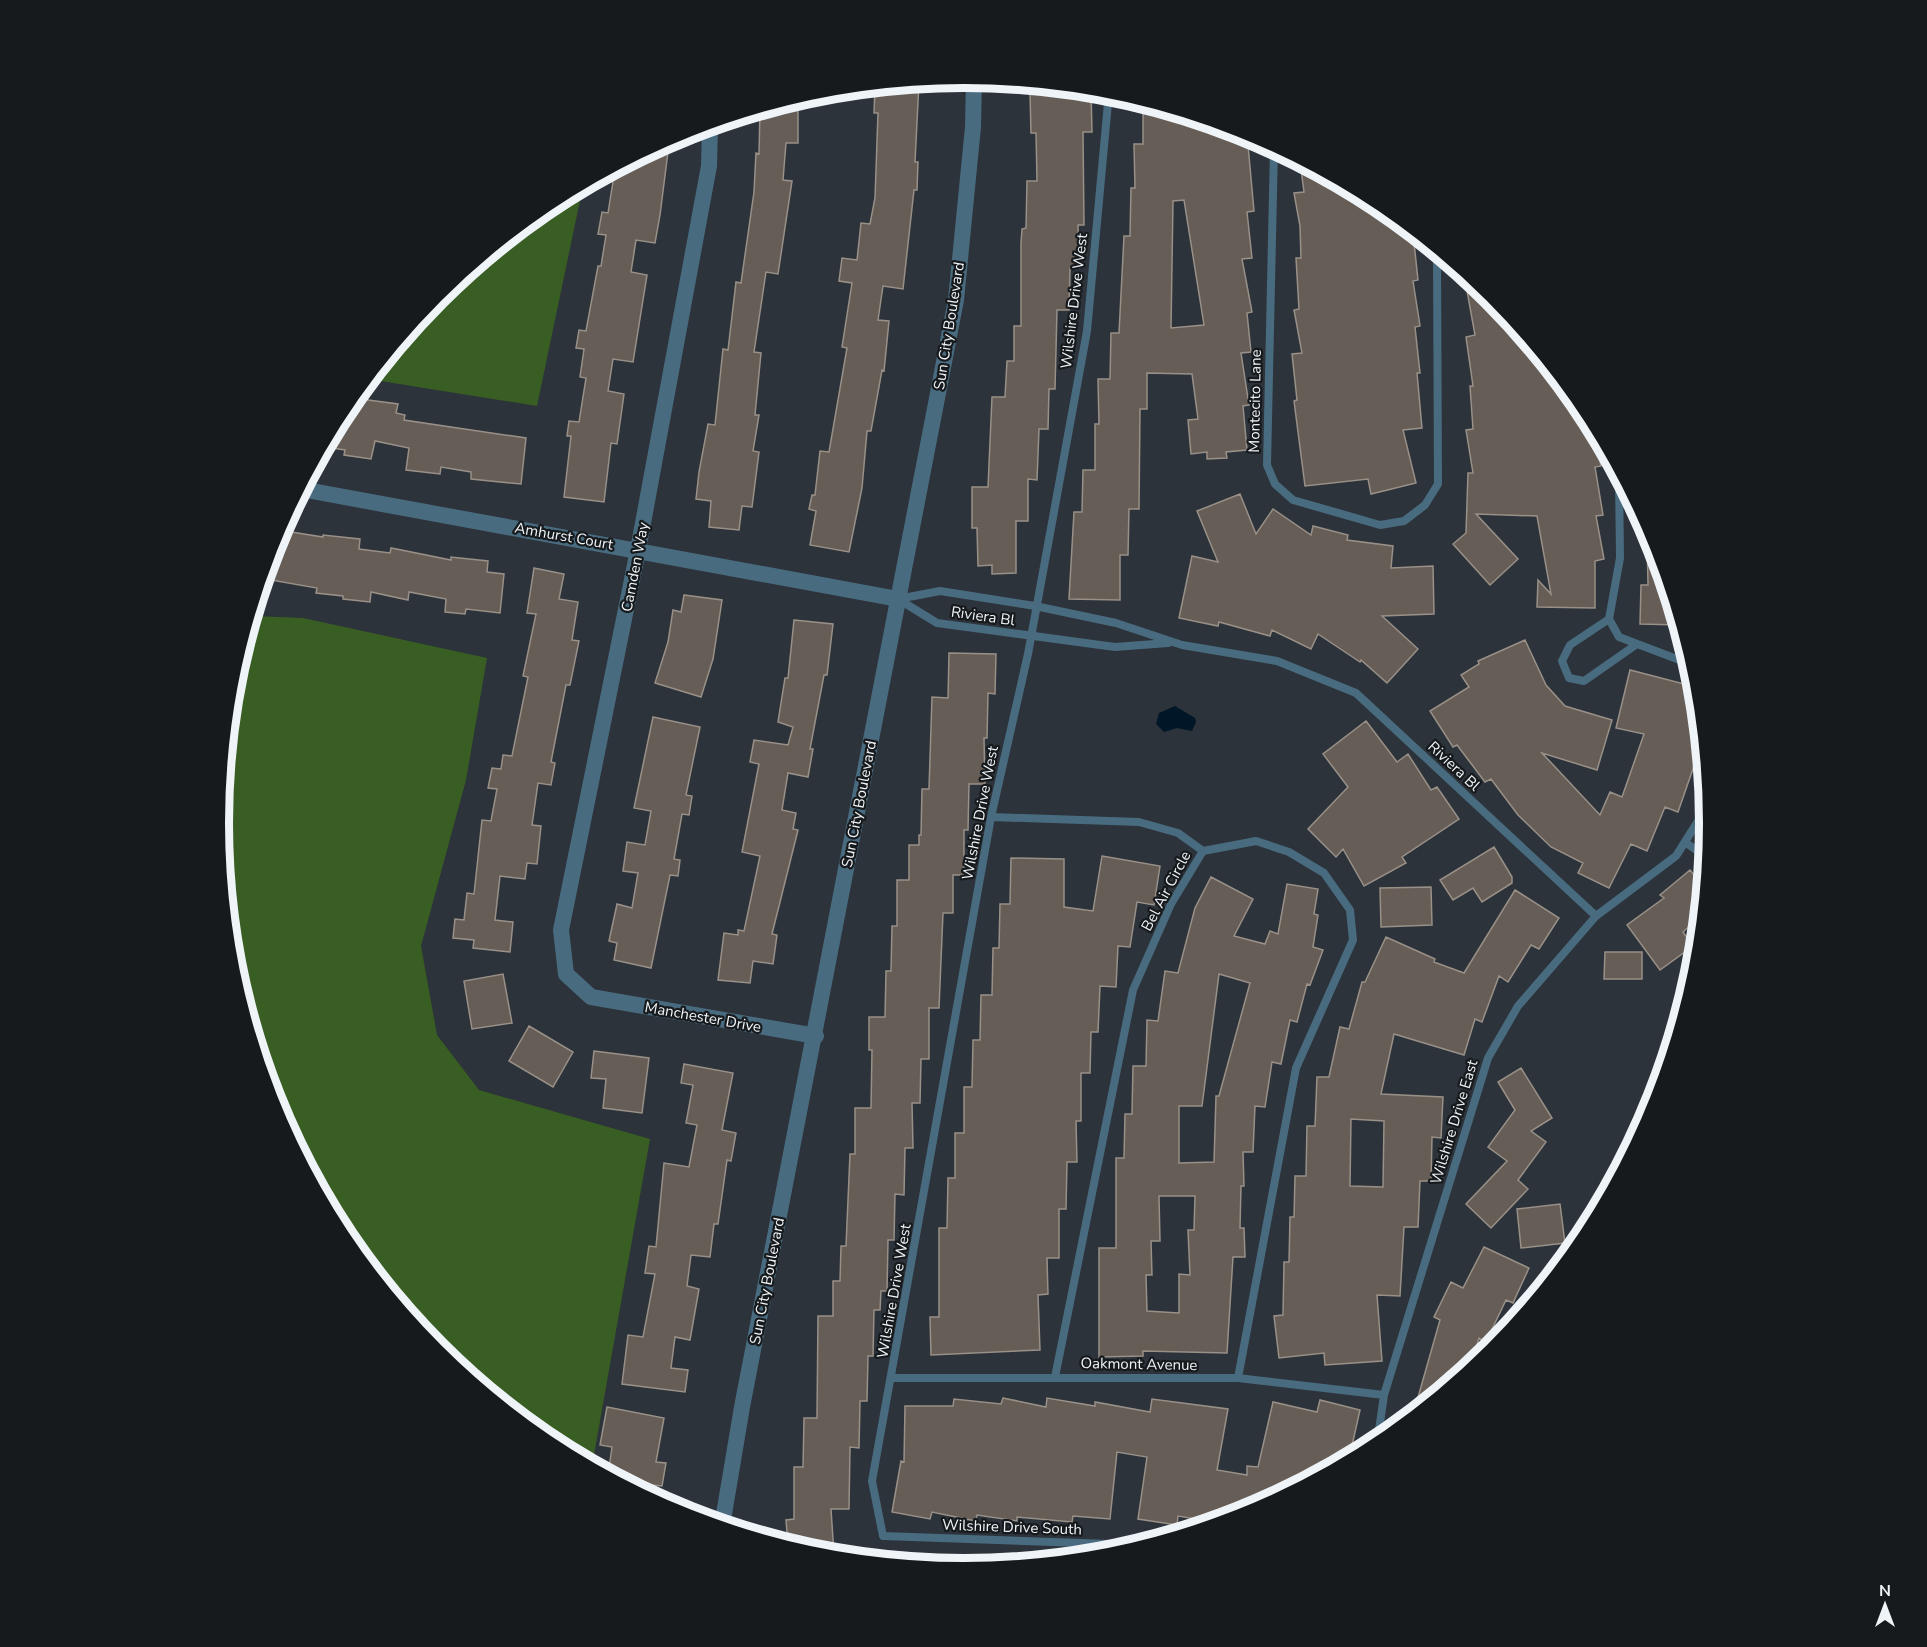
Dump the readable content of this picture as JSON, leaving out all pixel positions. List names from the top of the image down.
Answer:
{
  "streets": {
    "street": [
      "Sun City Boulevard",
      "Amhurst Court",
      "Camden Way",
      "Manchester Drive"
    ],
    "lane": [
      "Wilshire Drive West",
      "Montecito Lane",
      "Riviera Bl",
      "Bel Air Circle",
      "Wilshire Drive East",
      "Oakmont Avenue",
      "Wilshire Drive South"
    ]
  },
  "crossings": [
    ["Wilshire Drive West", "Riviera Bl"],
    ["Wilshire Drive West", "Oakmont Avenue"],
    ["Wilshire Drive West", "Wilshire Drive South"],
    ["Sun City Boulevard", "Amhurst Court"],
    ["Sun City Boulevard", "Riviera Bl"],
    ["Sun City Boulevard", "Manchester Drive"],
    ["Amhurst Court", "Camden Way"],
    ["Amhurst Court", "Riviera Bl"],
    ["Camden Way", "Manchester Drive"],
    ["Riviera Bl", "Wilshire Drive East"],
    ["Bel Air Circle", "Oakmont Avenue"],
    ["Wilshire Drive East", "Oakmont Avenue"]
  ],
  "north": "top"
}
